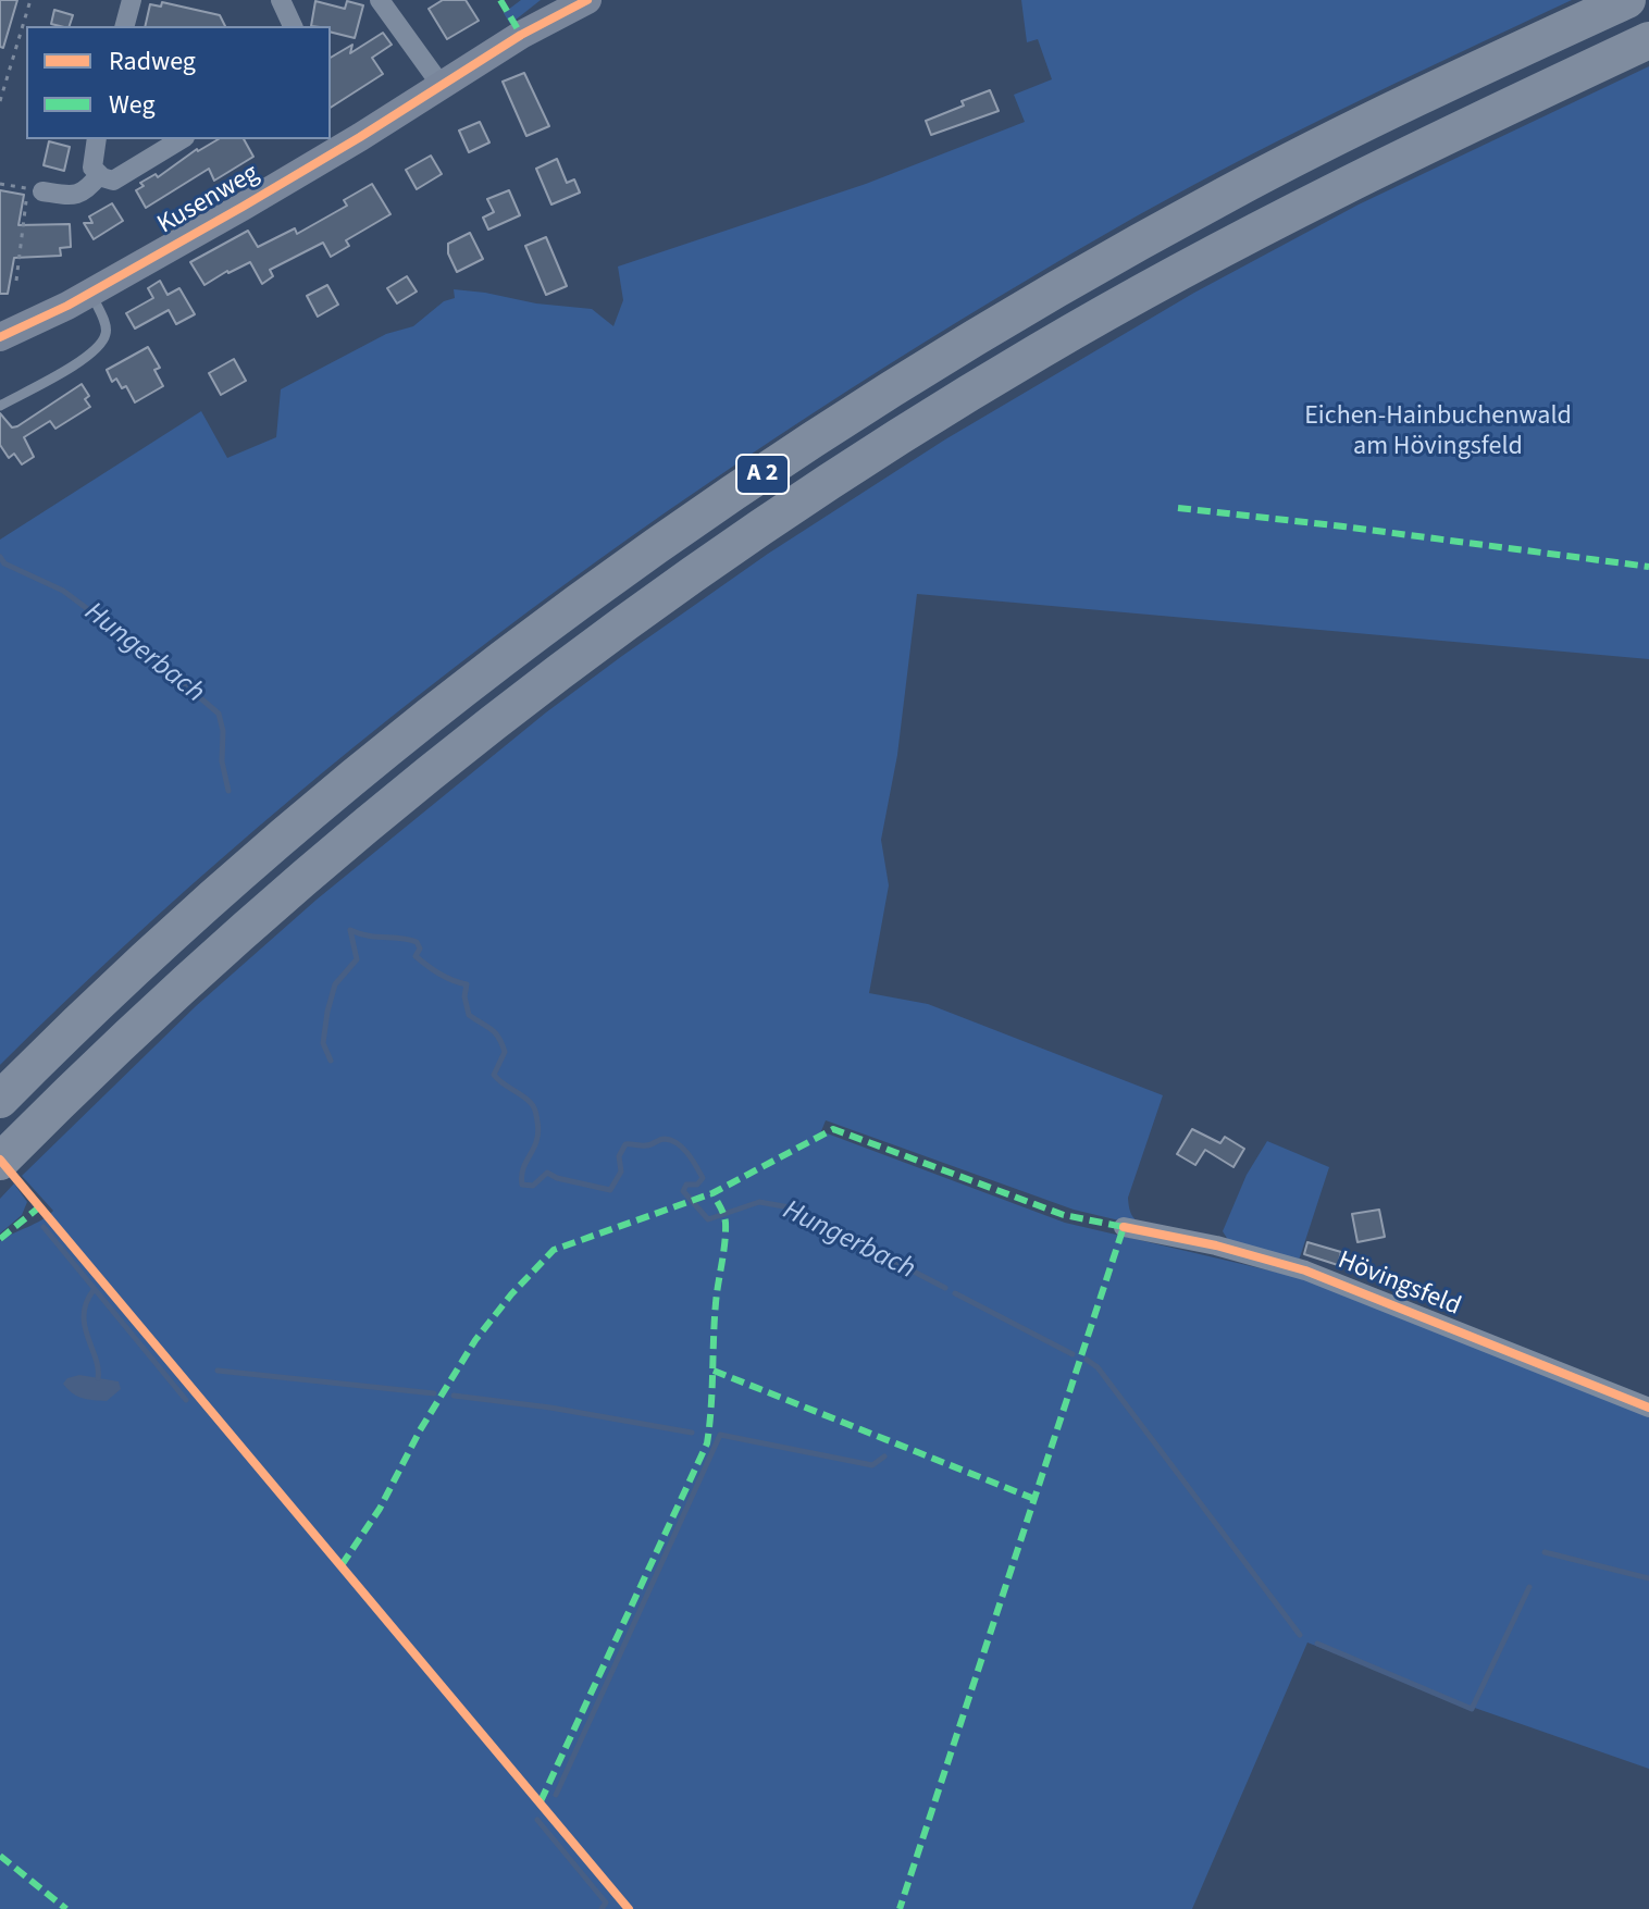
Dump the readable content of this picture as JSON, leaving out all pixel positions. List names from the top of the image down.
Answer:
{
  "streets": {
    "highway": ["A 2"],
    "street": ["Kusenweg", "Hövingsfeld"]
  },
  "water": ["Hungerbach"],
  "parks": ["Eichen-Hainbuchenwald am Hövingsfeld"],
  "legend": ["Radweg", "Weg"]
}
